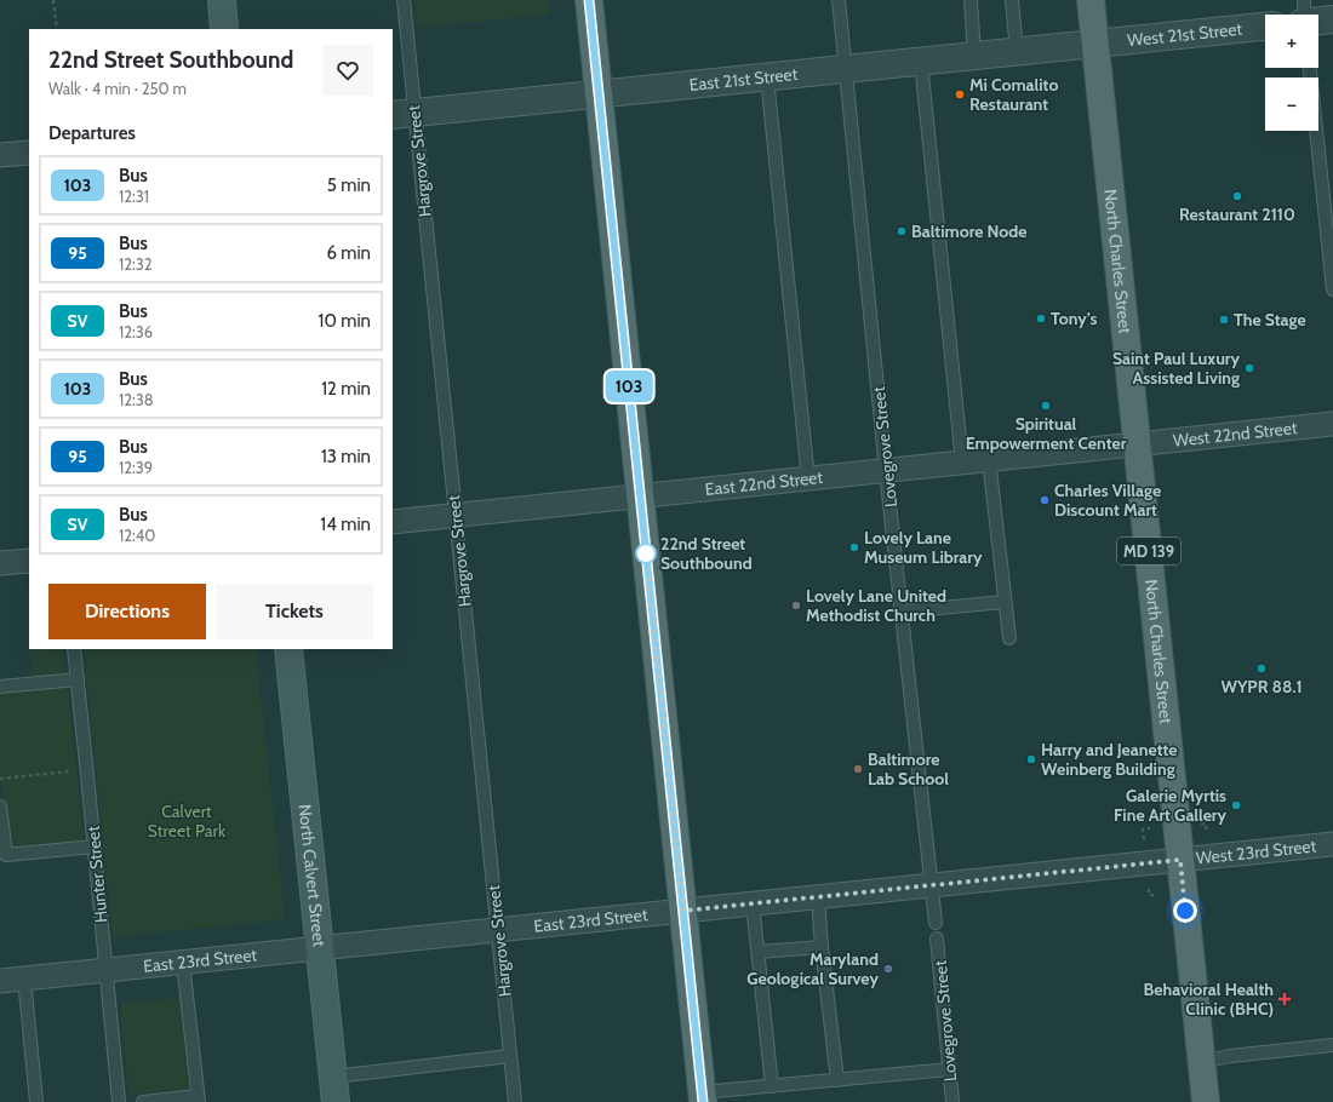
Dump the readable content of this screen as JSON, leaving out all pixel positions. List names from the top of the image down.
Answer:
{
  "streets": {
    "main road": ["North Charles Street", "MD 139", "North Calvert Street"],
    "street": [
      "West 21st Street",
      "East 21st Street",
      "West 22nd Street",
      "East 22nd Street",
      "West 23rd Street",
      "East 23rd Street"
    ],
    "lane": ["Hargrove Street", "Lovegrove Street", "Hunter Street"]
  },
  "crossings": [
    ["West 21st Street", "East 21st Street"],
    ["West 21st Street", "North Charles Street"],
    ["East 21st Street", "Hargrove Street"],
    ["East 21st Street", "North Charles Street"],
    ["East 21st Street", "Lovegrove Street"],
    ["Hargrove Street", "East 22nd Street"],
    ["Hargrove Street", "East 23rd Street"],
    ["North Charles Street", "West 22nd Street"],
    ["North Charles Street", "East 22nd Street"],
    ["North Charles Street", "West 23rd Street"],
    ["North Charles Street", "East 23rd Street"],
    ["West 22nd Street", "East 22nd Street"],
    ["Lovegrove Street", "East 22nd Street"],
    ["Lovegrove Street", "East 23rd Street"],
    ["West 23rd Street", "East 23rd Street"],
    ["Hunter Street", "East 23rd Street"],
    ["North Calvert Street", "East 23rd Street"]
  ],
  "parks": ["Calvert Street Park"],
  "places": {
    "other": [
      "Mi Comalito Restaurant",
      "Restaurant 2110",
      "Baltimore Node",
      "Tony’s",
      "The Stage",
      "Saint Paul Luxury Assisted Living",
      "Spiritual Empowerment Center",
      "Charles Village Discount Mart",
      "Lovely Lane Museum Library",
      "22nd Street Southbound",
      "Lovely Lane United Methodist Church",
      "WYPR 88.1",
      "Harry and Jeanette Weinberg Building",
      "Baltimore Lab School",
      "Galerie Myrtis Fine Art Gallery",
      "Maryland Geological Survey"
    ],
    "health": ["Behavioral Health Clinic (BHC)"]
  },
  "lines": ["bus line 103"],
  "page": {
    "on_map": "103",
    "map_buttons": ["+", "−"],
    "heading": [
      ["22nd Street Southbound", "Walk · 4 min · 250 m"],
      "Departures"
    ],
    "list": [
      {
        "mark": "103",
        "name": "Bus",
        "note": "12:31",
        "value": "5 min"
      },
      {
        "mark": "95",
        "name": "Bus",
        "note": "12:32",
        "value": "6 min"
      },
      {
        "mark": "SV",
        "name": "Bus",
        "note": "12:36",
        "value": "10 min"
      },
      {
        "mark": "103",
        "name": "Bus",
        "note": "12:38",
        "value": "12 min"
      },
      {
        "mark": "95",
        "name": "Bus",
        "note": "12:39",
        "value": "13 min"
      },
      {
        "mark": "SV",
        "name": "Bus",
        "note": "12:40",
        "value": "14 min"
      }
    ],
    "buttons": ["Directions", "Tickets"]
  }
}
